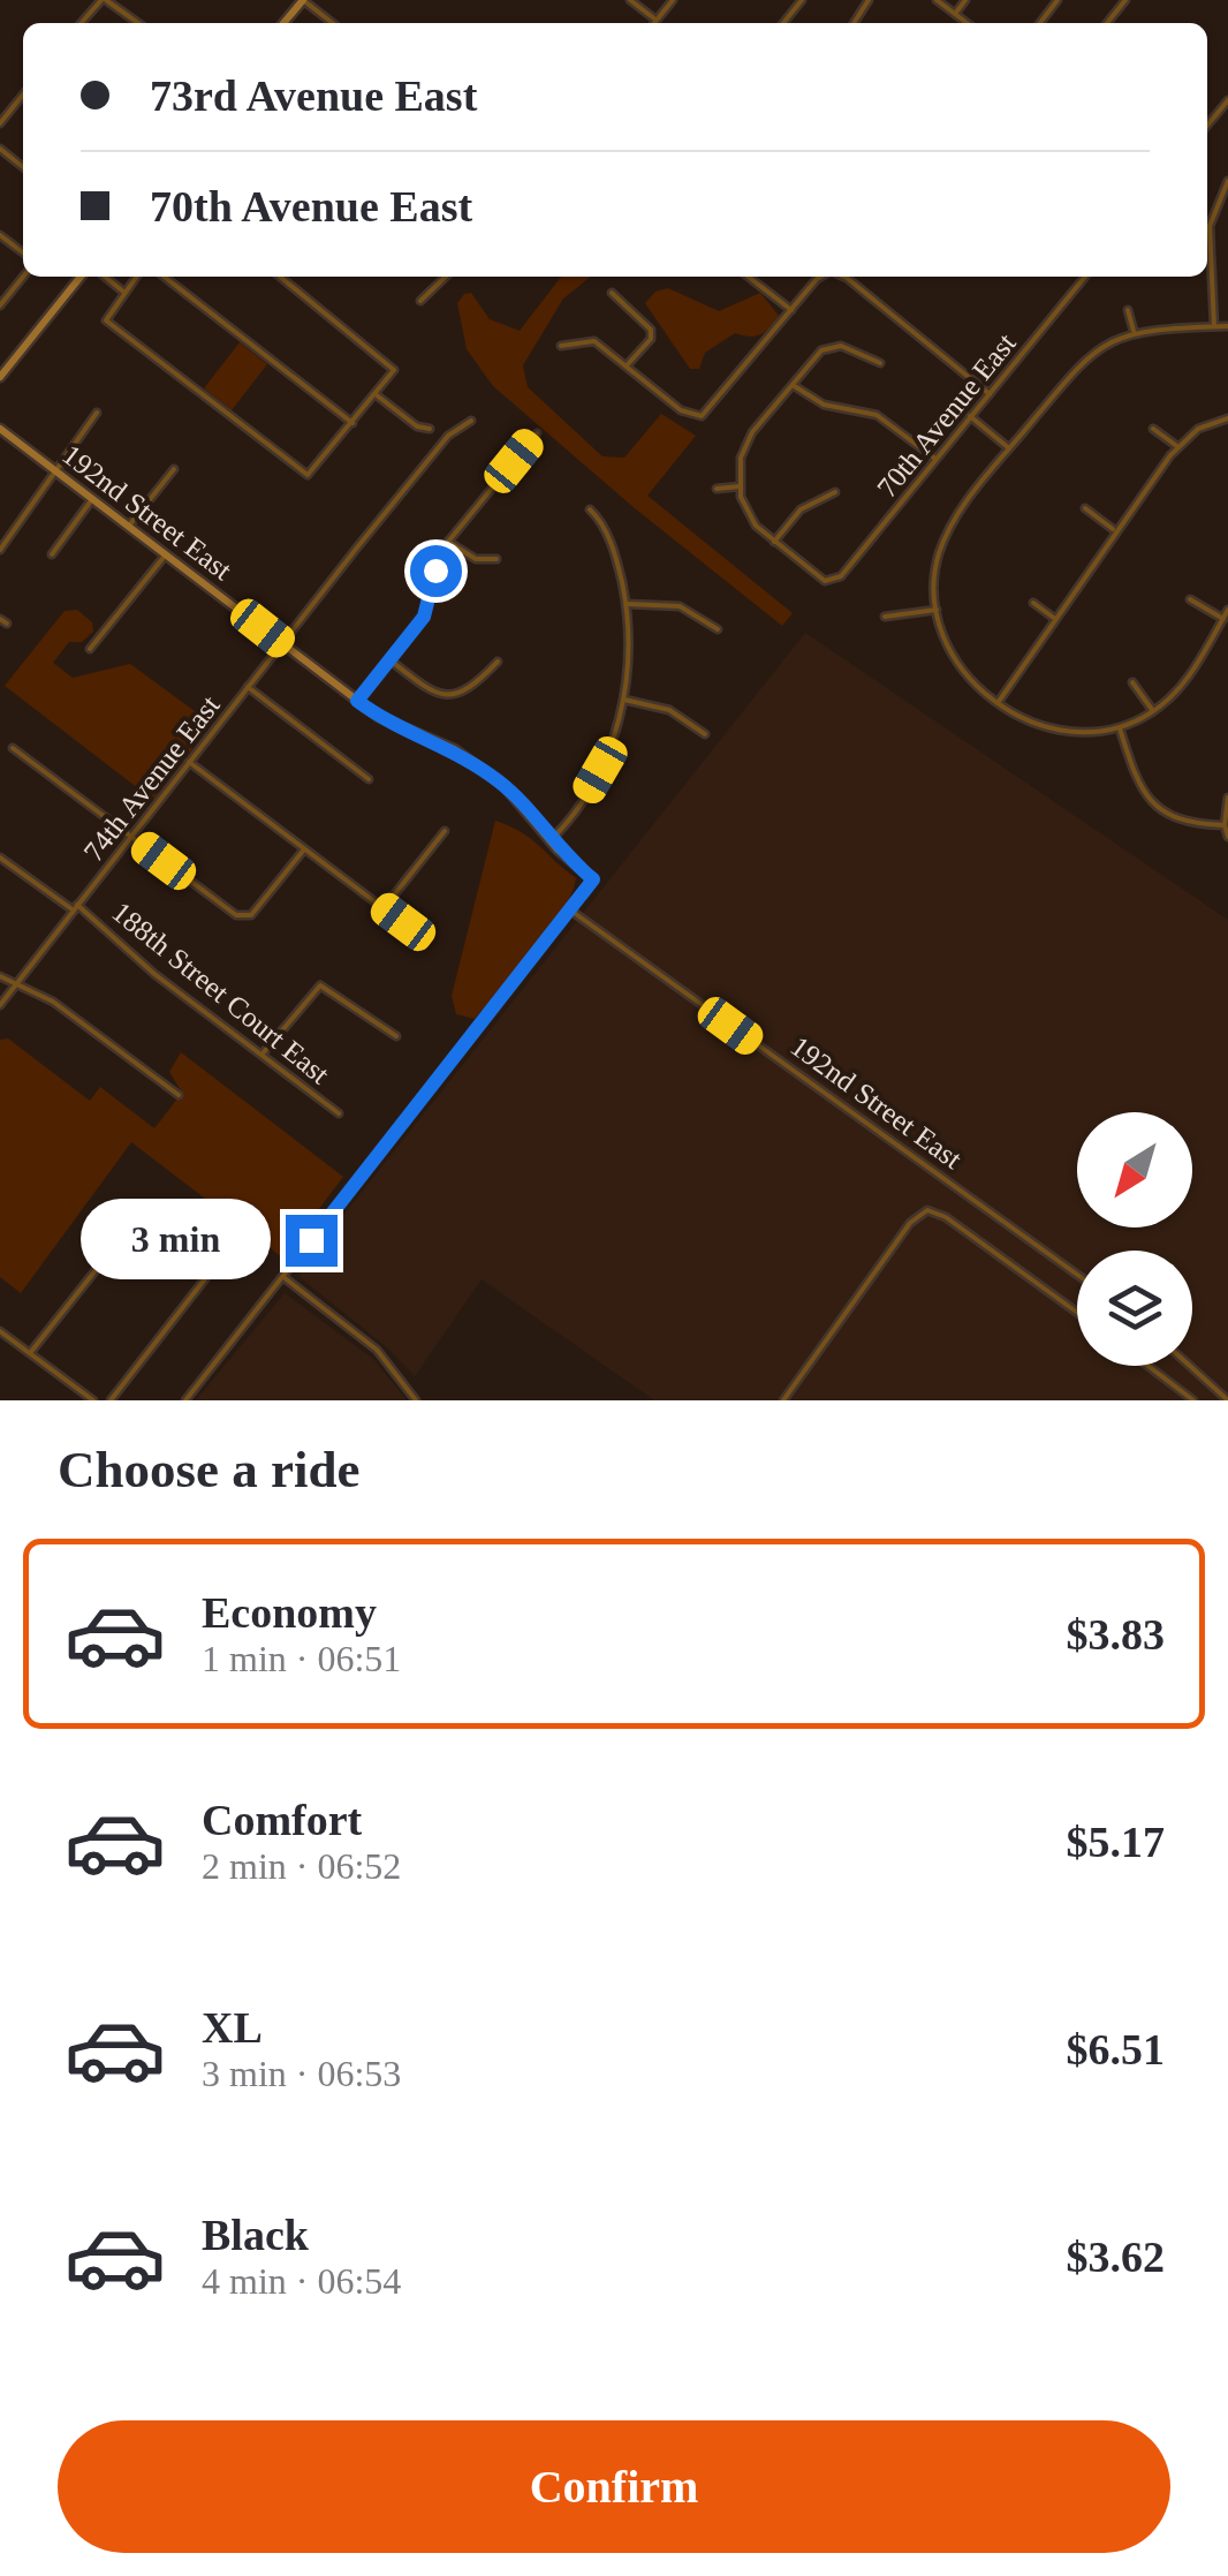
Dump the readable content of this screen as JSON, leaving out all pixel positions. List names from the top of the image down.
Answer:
{
  "streets": {
    "street": [
      "70th Avenue East",
      "192nd Street East",
      "74th Avenue East",
      "188th Street Court East"
    ]
  },
  "crossings": [
    ["192nd Street East", "74th Avenue East"],
    ["74th Avenue East", "188th Street Court East"]
  ],
  "north": "bottom left",
  "page": {
    "banner": ["73rd Avenue East", "70th Avenue East"],
    "bubble": "3 min",
    "heading": "Choose a ride",
    "list": [
      {
        "name": "Economy",
        "note": "1 min · 06:51",
        "value": "$3.83"
      },
      {
        "name": "Comfort",
        "note": "2 min · 06:52",
        "value": "$5.17"
      },
      {
        "name": "XL",
        "note": "3 min · 06:53",
        "value": "$6.51"
      },
      {
        "name": "Black",
        "note": "4 min · 06:54",
        "value": "$3.62"
      }
    ],
    "buttons": "Confirm"
  }
}
